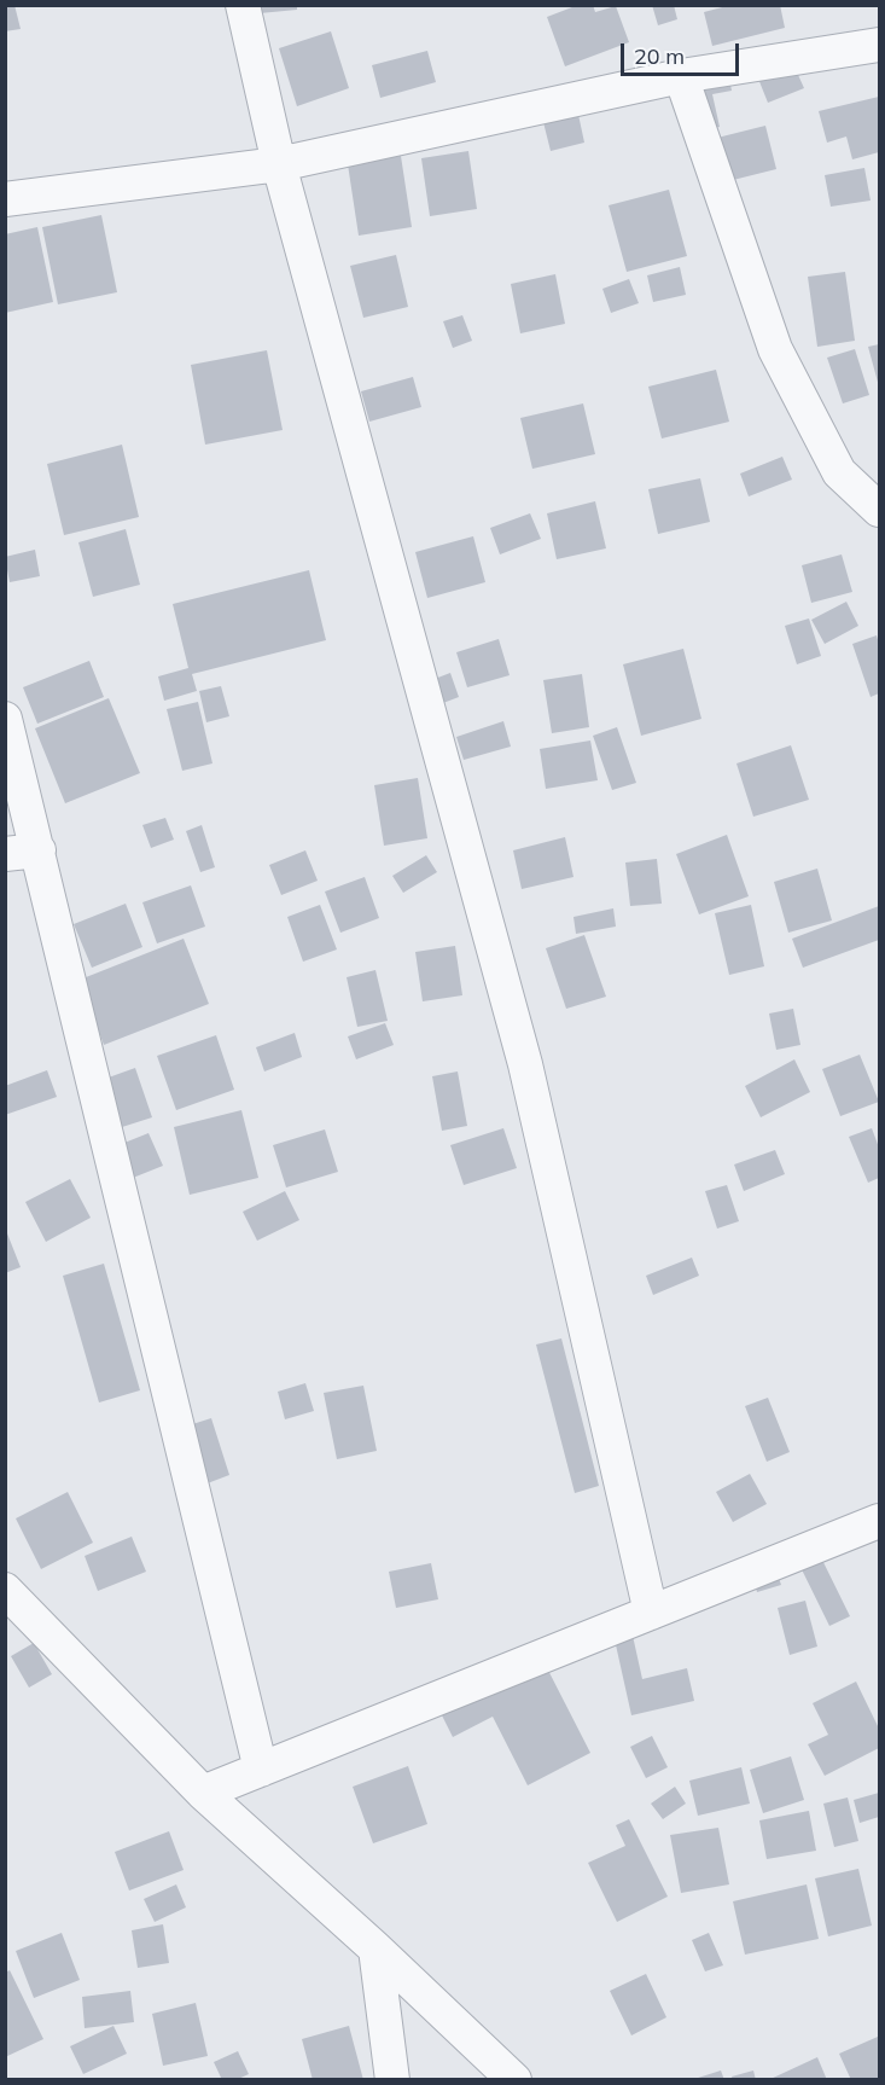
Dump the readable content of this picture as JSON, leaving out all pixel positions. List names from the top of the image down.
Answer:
{
  "scale_bar": "20 m"
}
